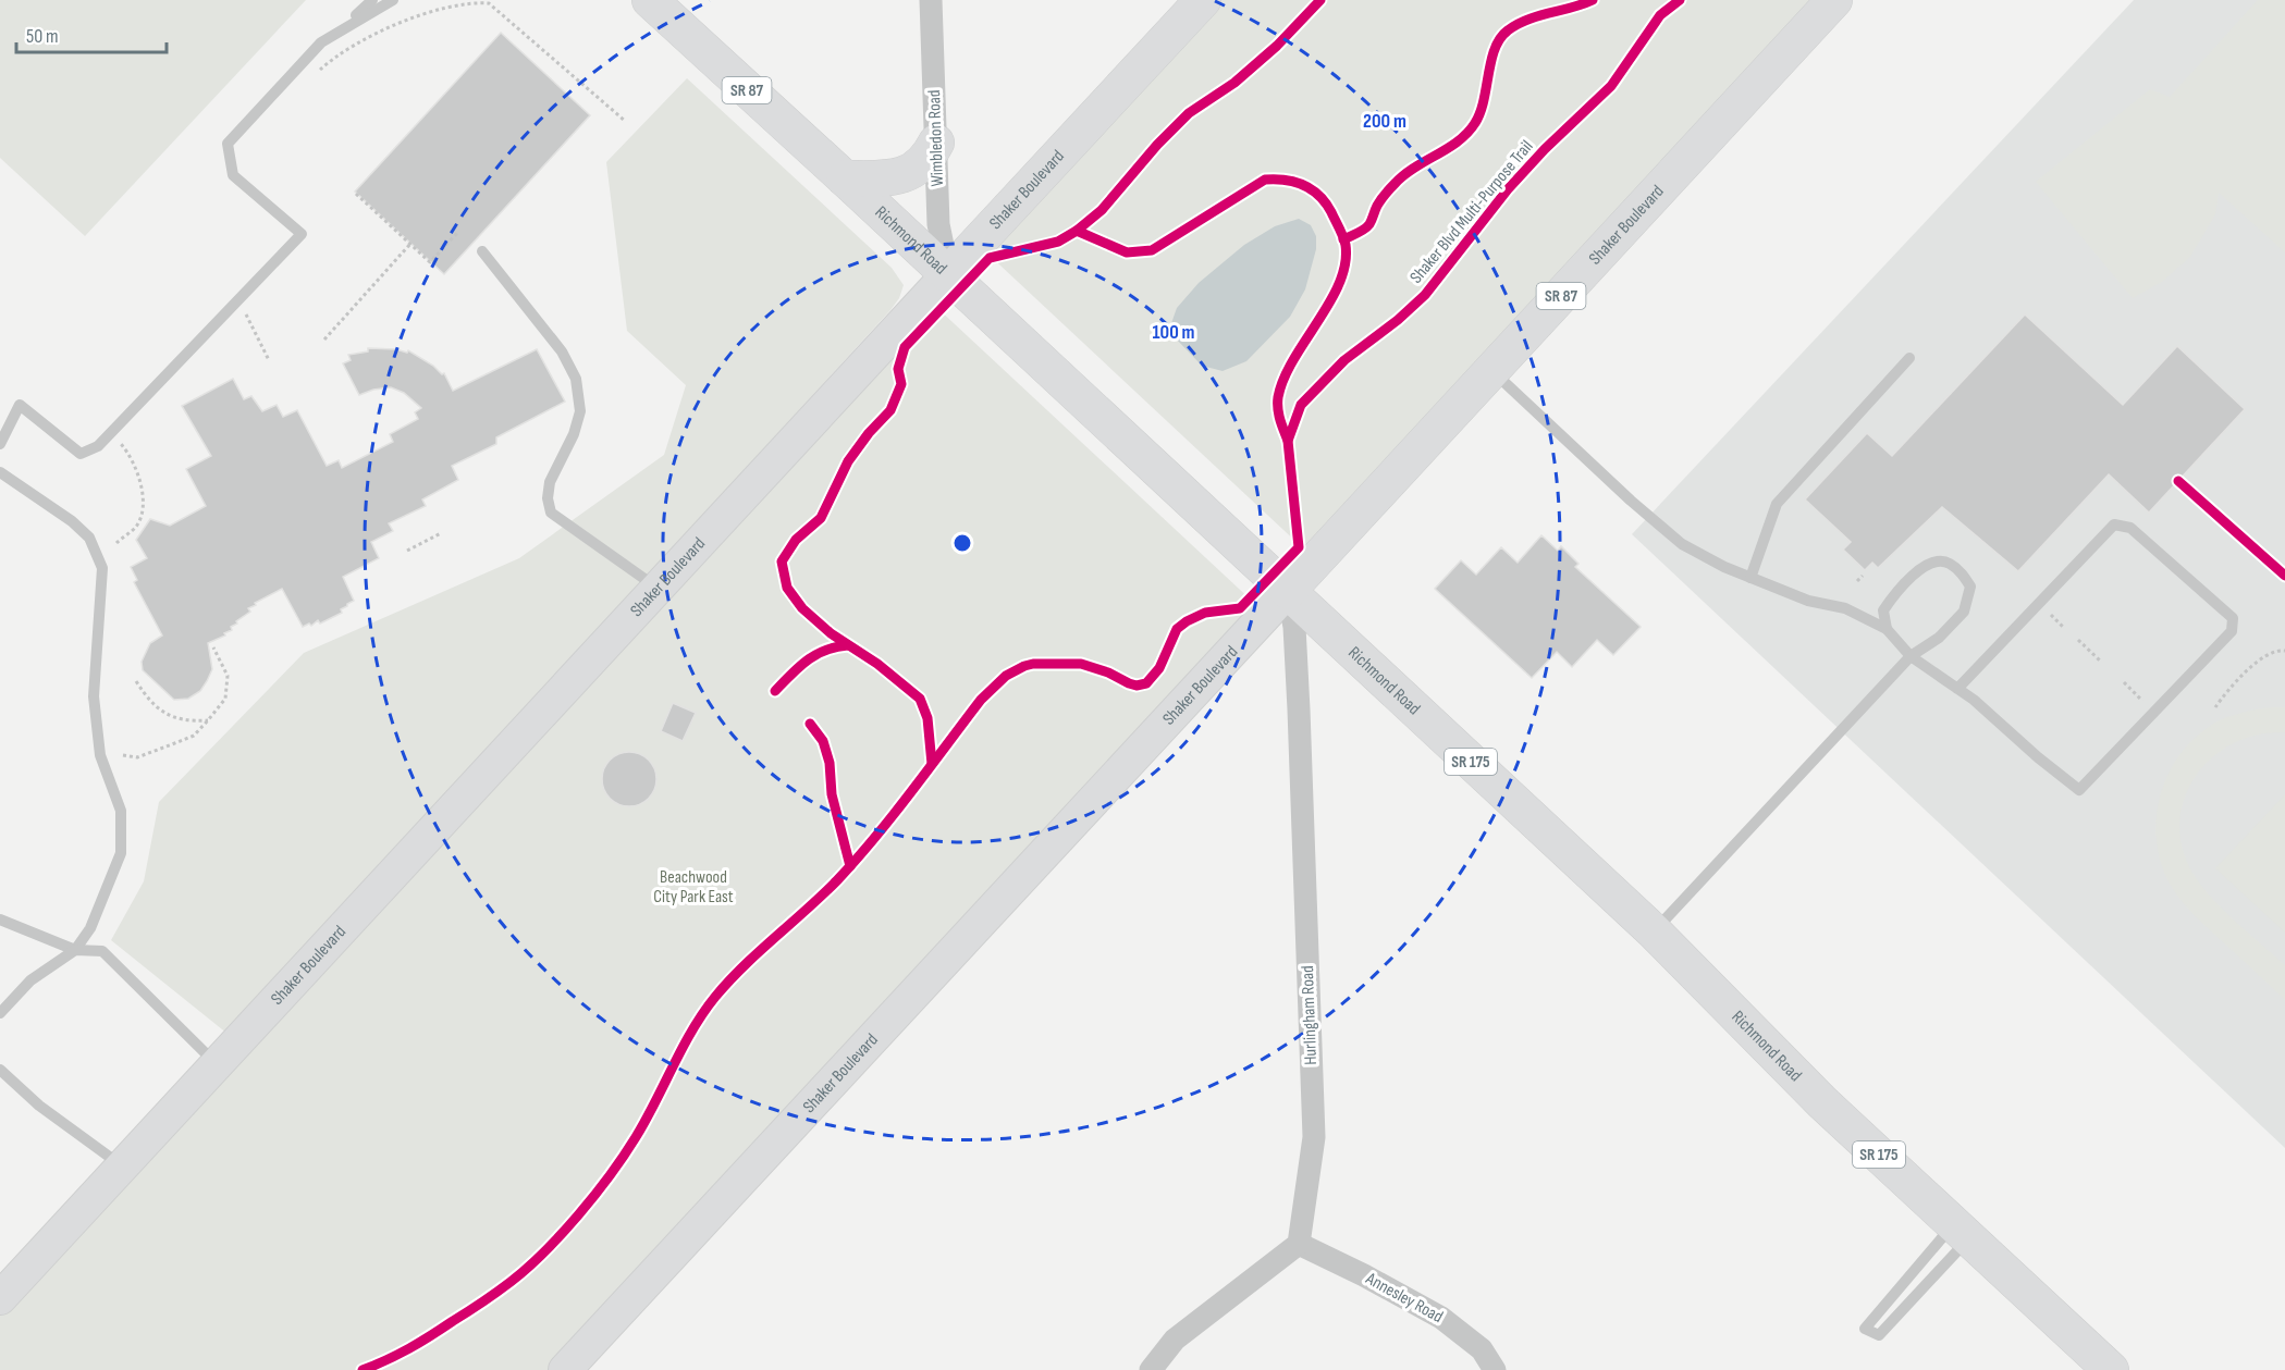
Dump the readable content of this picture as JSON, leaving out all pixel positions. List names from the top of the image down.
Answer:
{
  "streets": {
    "main road": [
      "SR 87",
      "Shaker Boulevard",
      "Richmond Road",
      "SR 175"
    ],
    "street": ["Wimbledon Road", "Hurlingham Road", "Annesley Road"],
    "cycle path": ["Shaker Blvd Multi-Purpose Trail"]
  },
  "crossings": [
    ["Wimbledon Road", "Shaker Boulevard"],
    ["Wimbledon Road", "Richmond Road"],
    ["Shaker Boulevard", "Richmond Road"],
    ["Shaker Boulevard", "Hurlingham Road"],
    ["Richmond Road", "Hurlingham Road"],
    ["Hurlingham Road", "Annesley Road"]
  ],
  "parks": ["Beachwood City Park East"],
  "scale_bar": "50 m",
  "rings": ["200 m", "100 m"]
}
